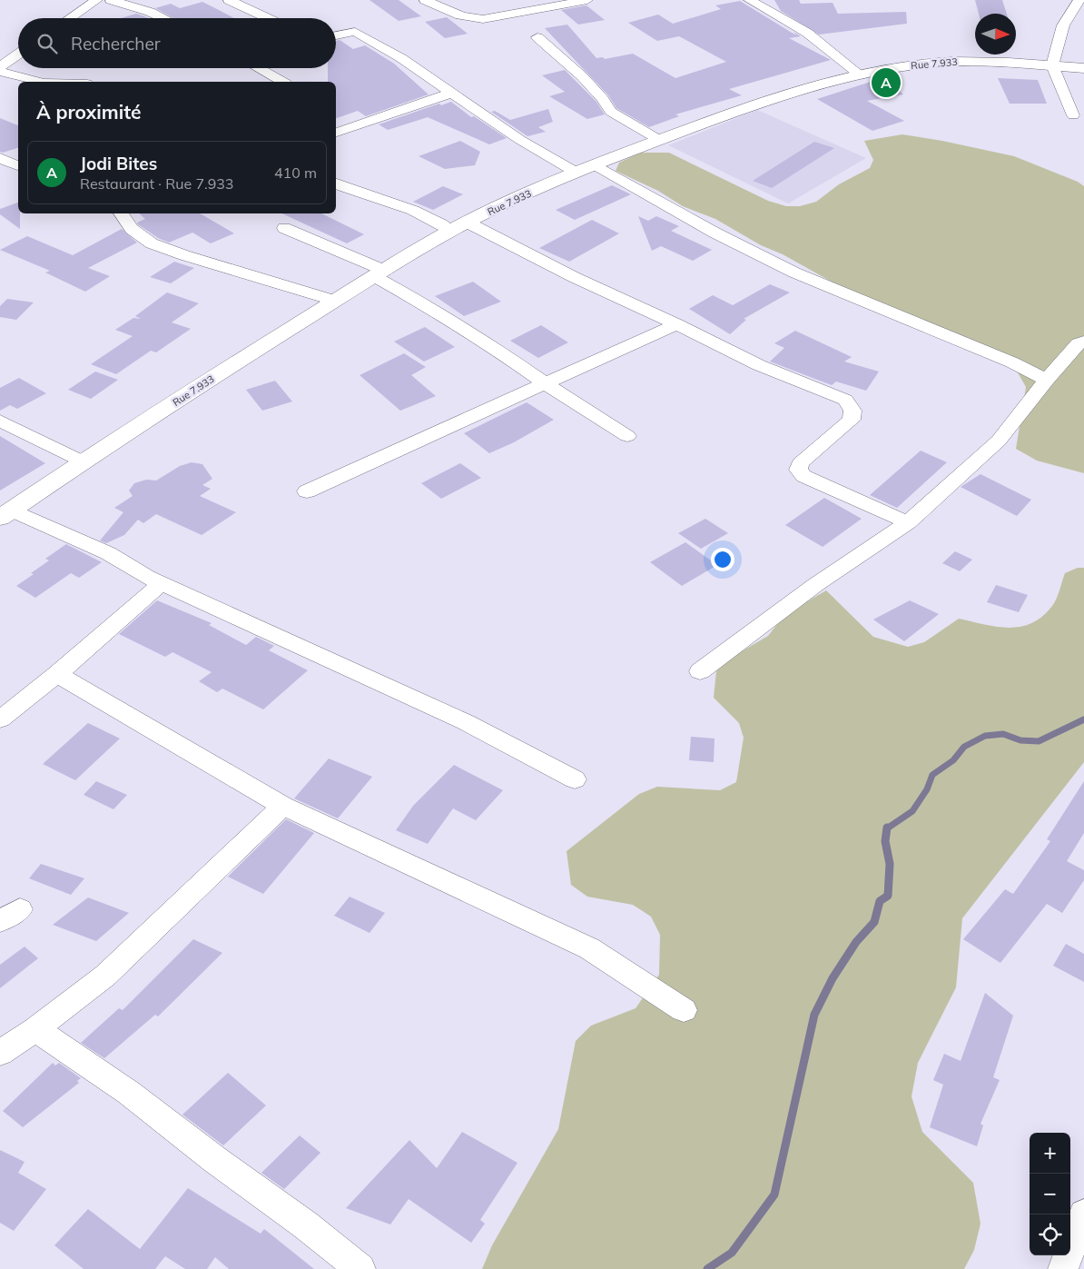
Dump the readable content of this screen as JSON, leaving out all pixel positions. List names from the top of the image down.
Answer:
{
  "streets": {
    "street": ["Rue 7.933"]
  },
  "north": "right",
  "page": {
    "search": "Rechercher",
    "pins": "A",
    "heading": "À proximité",
    "list": [
      {
        "mark": "A",
        "name": "Jodi Bites",
        "note": "Restaurant · Rue 7.933",
        "value": "410 m"
      }
    ],
    "map_buttons": ["+", "−"]
  }
}
